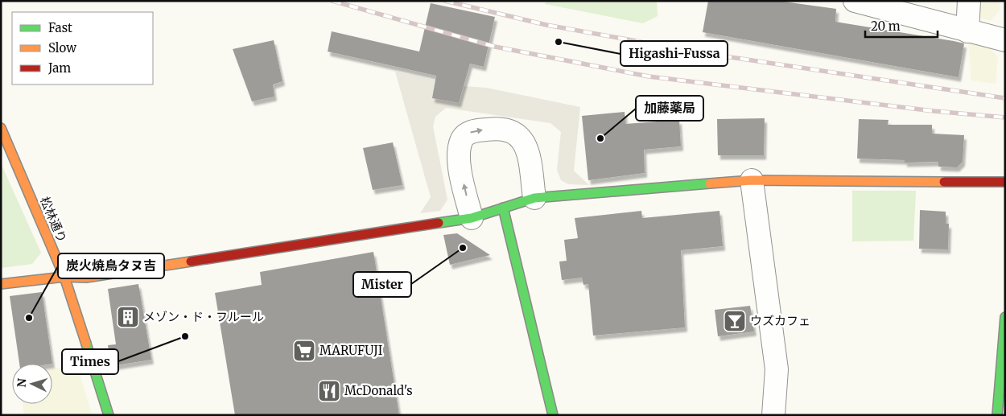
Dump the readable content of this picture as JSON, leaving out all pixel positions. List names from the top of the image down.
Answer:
{
  "streets": {
    "street": ["松林通り"]
  },
  "places": {
    "other": [
      "Higashi-Fussa",
      "加藤薬局",
      "Mister",
      "炭火焼鳥タヌ吉",
      "Times"
    ],
    "building": ["メゾン・ド・フルール"],
    "bar": ["ウズカフェ"],
    "supermarket": ["MARUFUJI"],
    "restaurant": ["McDonald's"]
  },
  "legend": ["Fast", "Slow", "Jam"],
  "scale_bar": "20 m",
  "north": "left"
}
